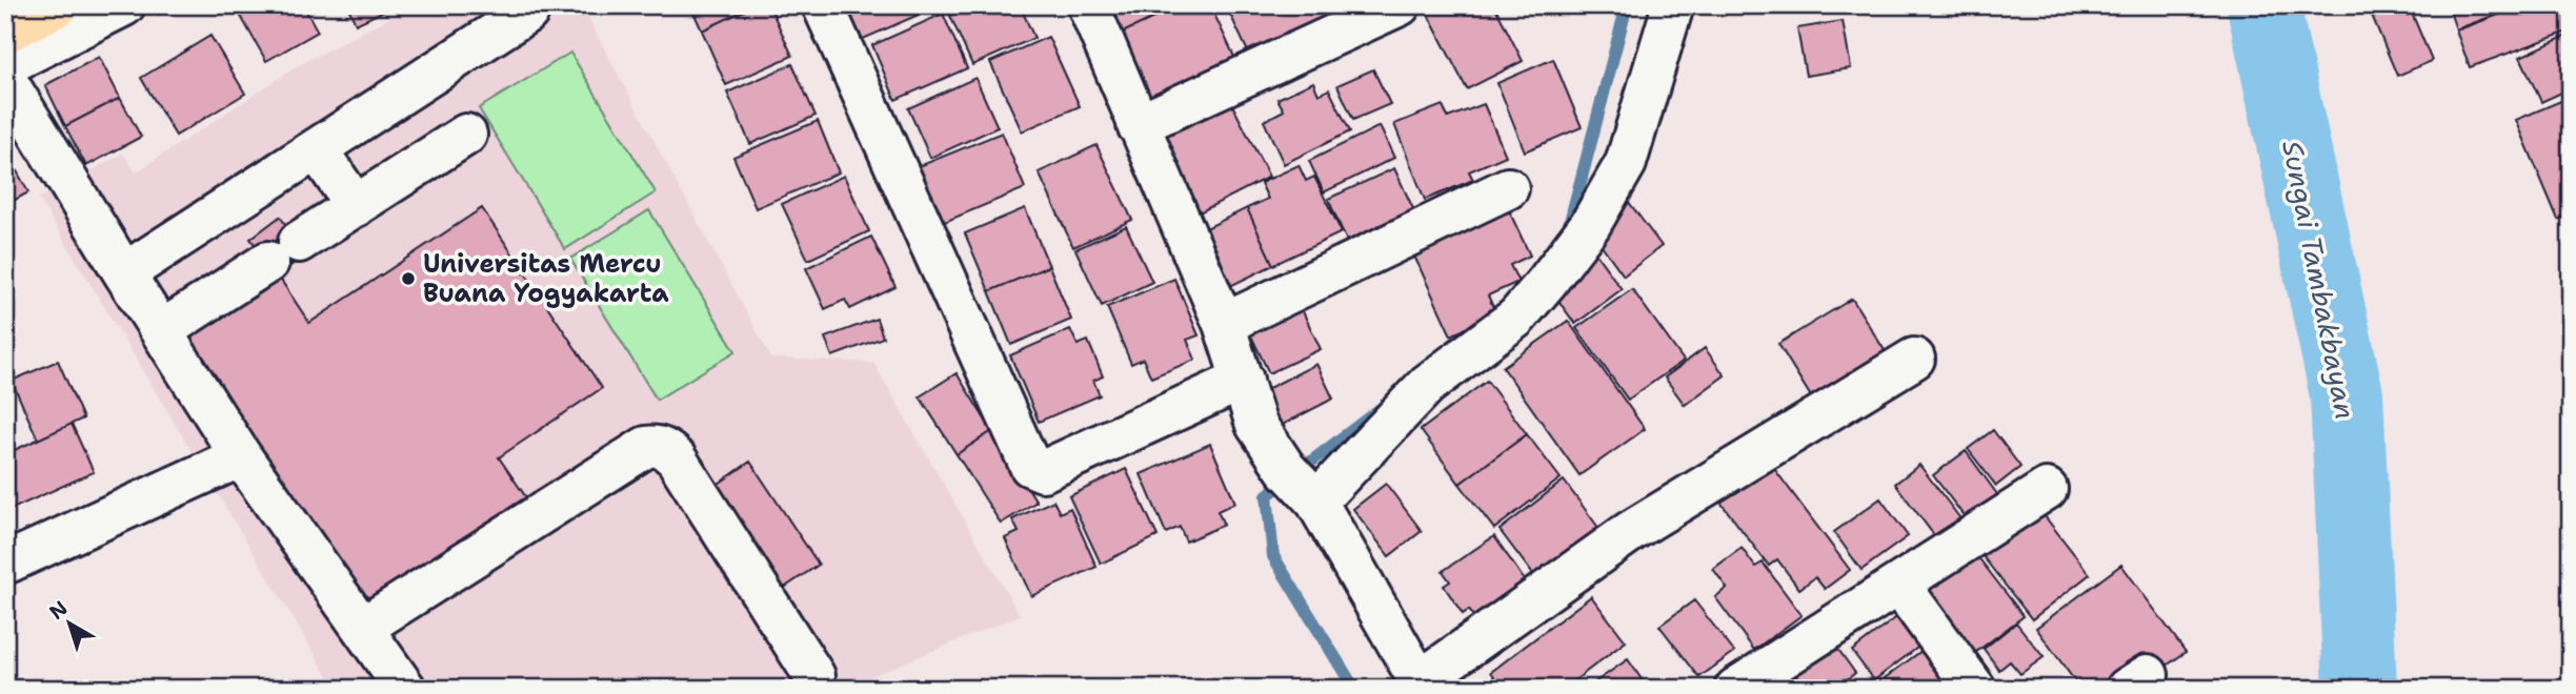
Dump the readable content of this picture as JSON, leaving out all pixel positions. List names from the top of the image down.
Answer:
{
  "water": ["Sungai Tambakbayan"],
  "places": ["Universitas Mercu Buana Yogyakarta"],
  "north": "top left"
}
